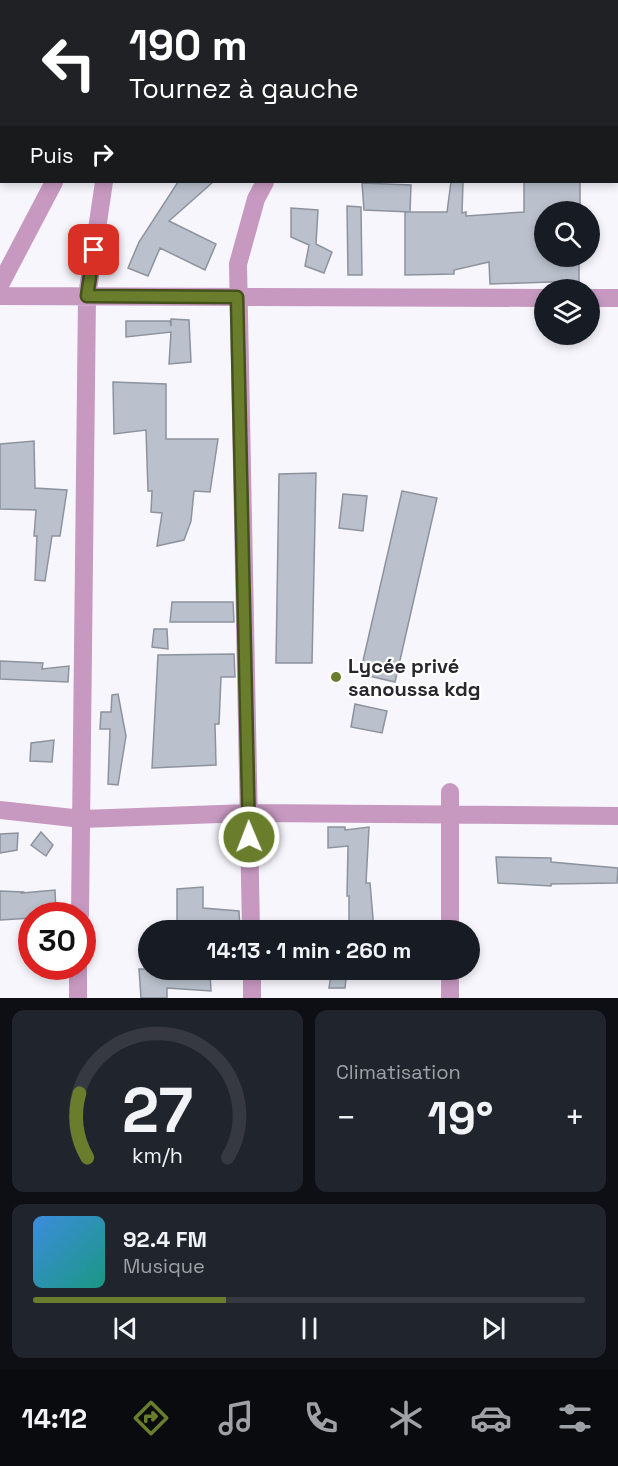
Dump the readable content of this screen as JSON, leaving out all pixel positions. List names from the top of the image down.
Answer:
{
  "places": ["Lycée privé sanoussa kdg"],
  "page": {
    "turn": ["190 m", "Tournez à gauche"],
    "then": "Puis",
    "limit": "30",
    "trip": "14:13 · 1 min · 260 m",
    "tile": "Climatisation",
    "heat": ["−", "19°", "+"],
    "song": ["92.4 FM", "Musique"],
    "tabs": "14:12",
    "gauge": ["27", "km/h"]
  }
}
